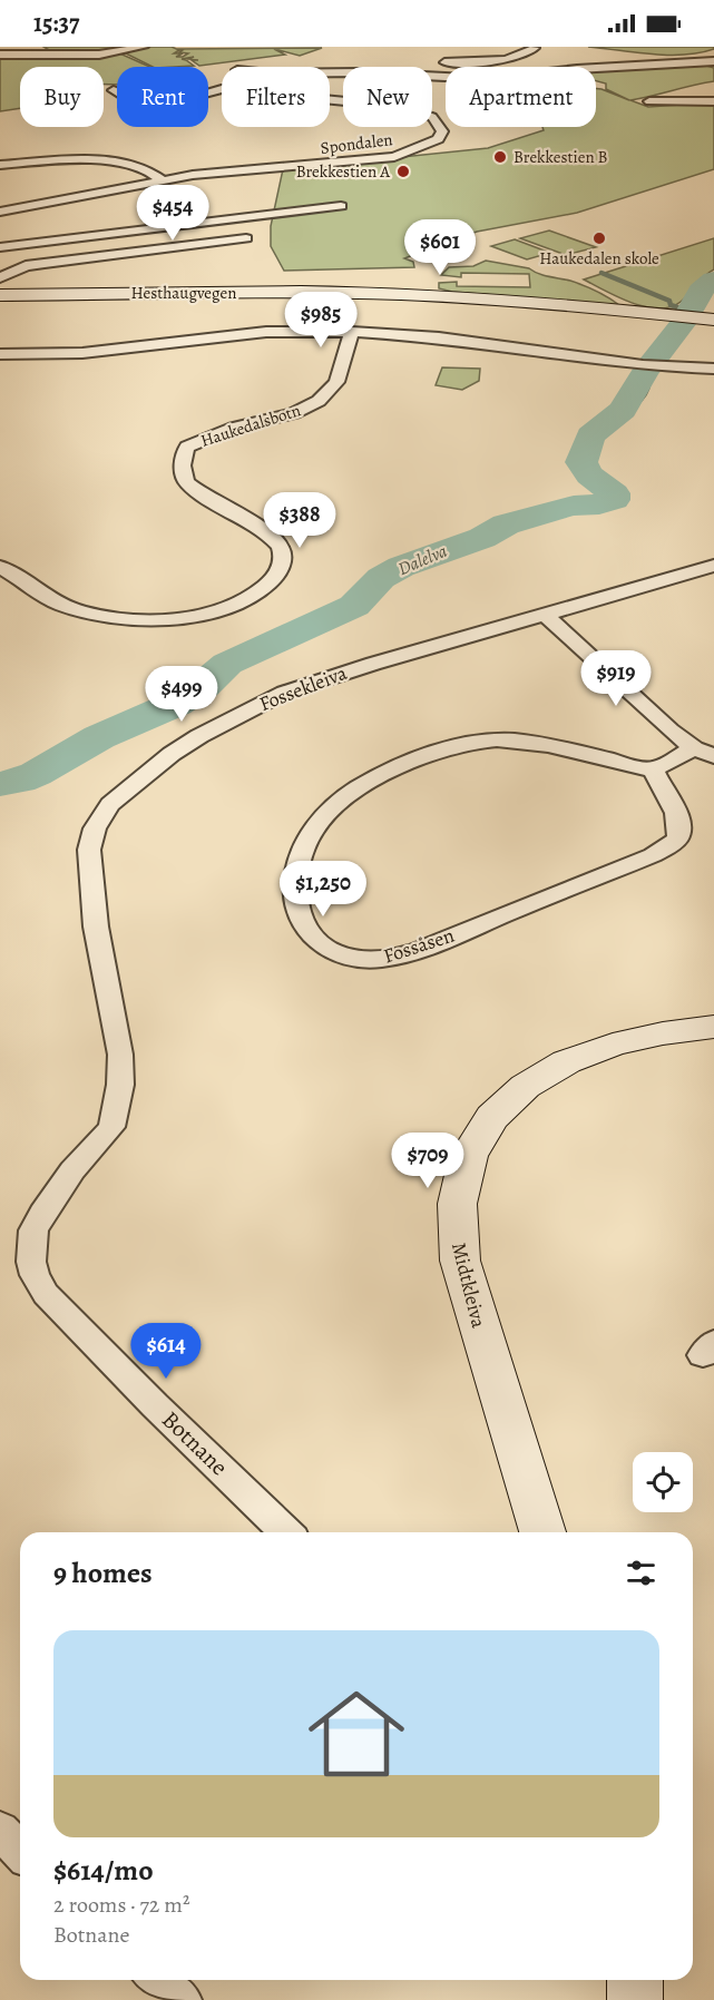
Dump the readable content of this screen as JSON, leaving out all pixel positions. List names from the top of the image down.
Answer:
{
  "streets": {
    "main road": ["Hesthaugvegen", "Midtkleiva"],
    "street": [
      "Spondalen",
      "Haukedalsbotn",
      "Fossekleiva",
      "Fossåsen",
      "Botnane"
    ]
  },
  "crossings": [
    ["Fossekleiva", "Botnane"]
  ],
  "water": ["Dalelva"],
  "places": ["Brekkestien B", "Brekkestien A", "Haukedalen skole"],
  "page": {
    "status": "15:37",
    "chip": [
      "Buy",
      "Rent",
      "Filters",
      "New",
      "Apartment"
    ],
    "price": [
      "$454",
      "$601",
      "$985",
      "$388",
      "$919",
      "$499",
      "$1,250",
      "$709",
      "$614"
    ],
    "heading": "9 homes",
    "list": [
      {
        "name": "$614/mo",
        "note": "2 rooms · 72 m² · Botnane"
      }
    ]
  }
}
